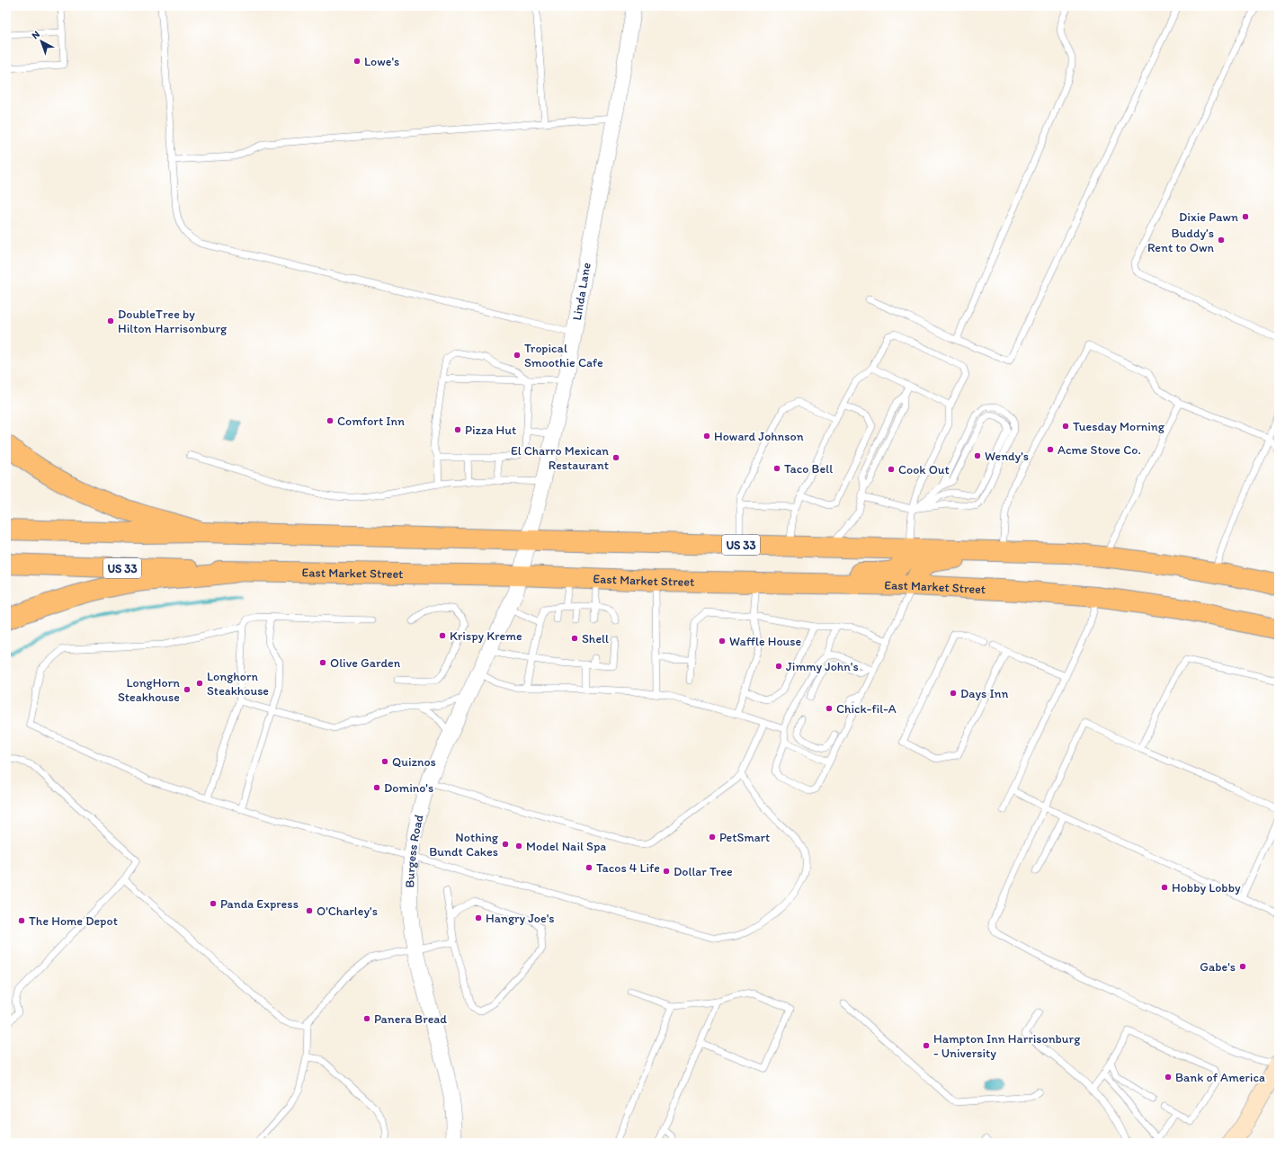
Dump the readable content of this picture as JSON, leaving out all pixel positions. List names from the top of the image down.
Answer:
{
  "streets": {
    "highway": ["US 33", "East Market Street"],
    "street": ["Linda Lane", "Burgess Road"]
  },
  "crossings": [
    ["Linda Lane", "US 33"],
    ["Linda Lane", "East Market Street"],
    ["Linda Lane", "Burgess Road"],
    ["East Market Street", "Burgess Road"]
  ],
  "places": [
    "Lowe's",
    "Dixie Pawn",
    "Buddy’s Rent to Own",
    "DoubleTree by Hilton Harrisonburg",
    "Tropical Smoothie Cafe",
    "Comfort Inn",
    "Tuesday Morning",
    "Pizza Hut",
    "Howard Johnson",
    "Acme Stove Co.",
    "Wendy's",
    "El Charro Mexican Restaurant",
    "Taco Bell",
    "Cook Out",
    "Krispy Kreme",
    "Shell",
    "Waffle House",
    "Olive Garden",
    "Jimmy John's",
    "Longhorn Steakhouse",
    "LongHorn Steakhouse",
    "Days Inn",
    "Chick-fil-A",
    "Quiznos",
    "Domino's",
    "PetSmart",
    "Nothing Bundt Cakes",
    "Model Nail Spa",
    "Tacos 4 Life",
    "Dollar Tree",
    "Hobby Lobby",
    "Panda Express",
    "O'Charley's",
    "Hangry Joe's",
    "The Home Depot",
    "Gabe's",
    "Panera Bread",
    "Hampton Inn Harrisonburg - University",
    "Bank of America"
  ],
  "north": "top left"
}
